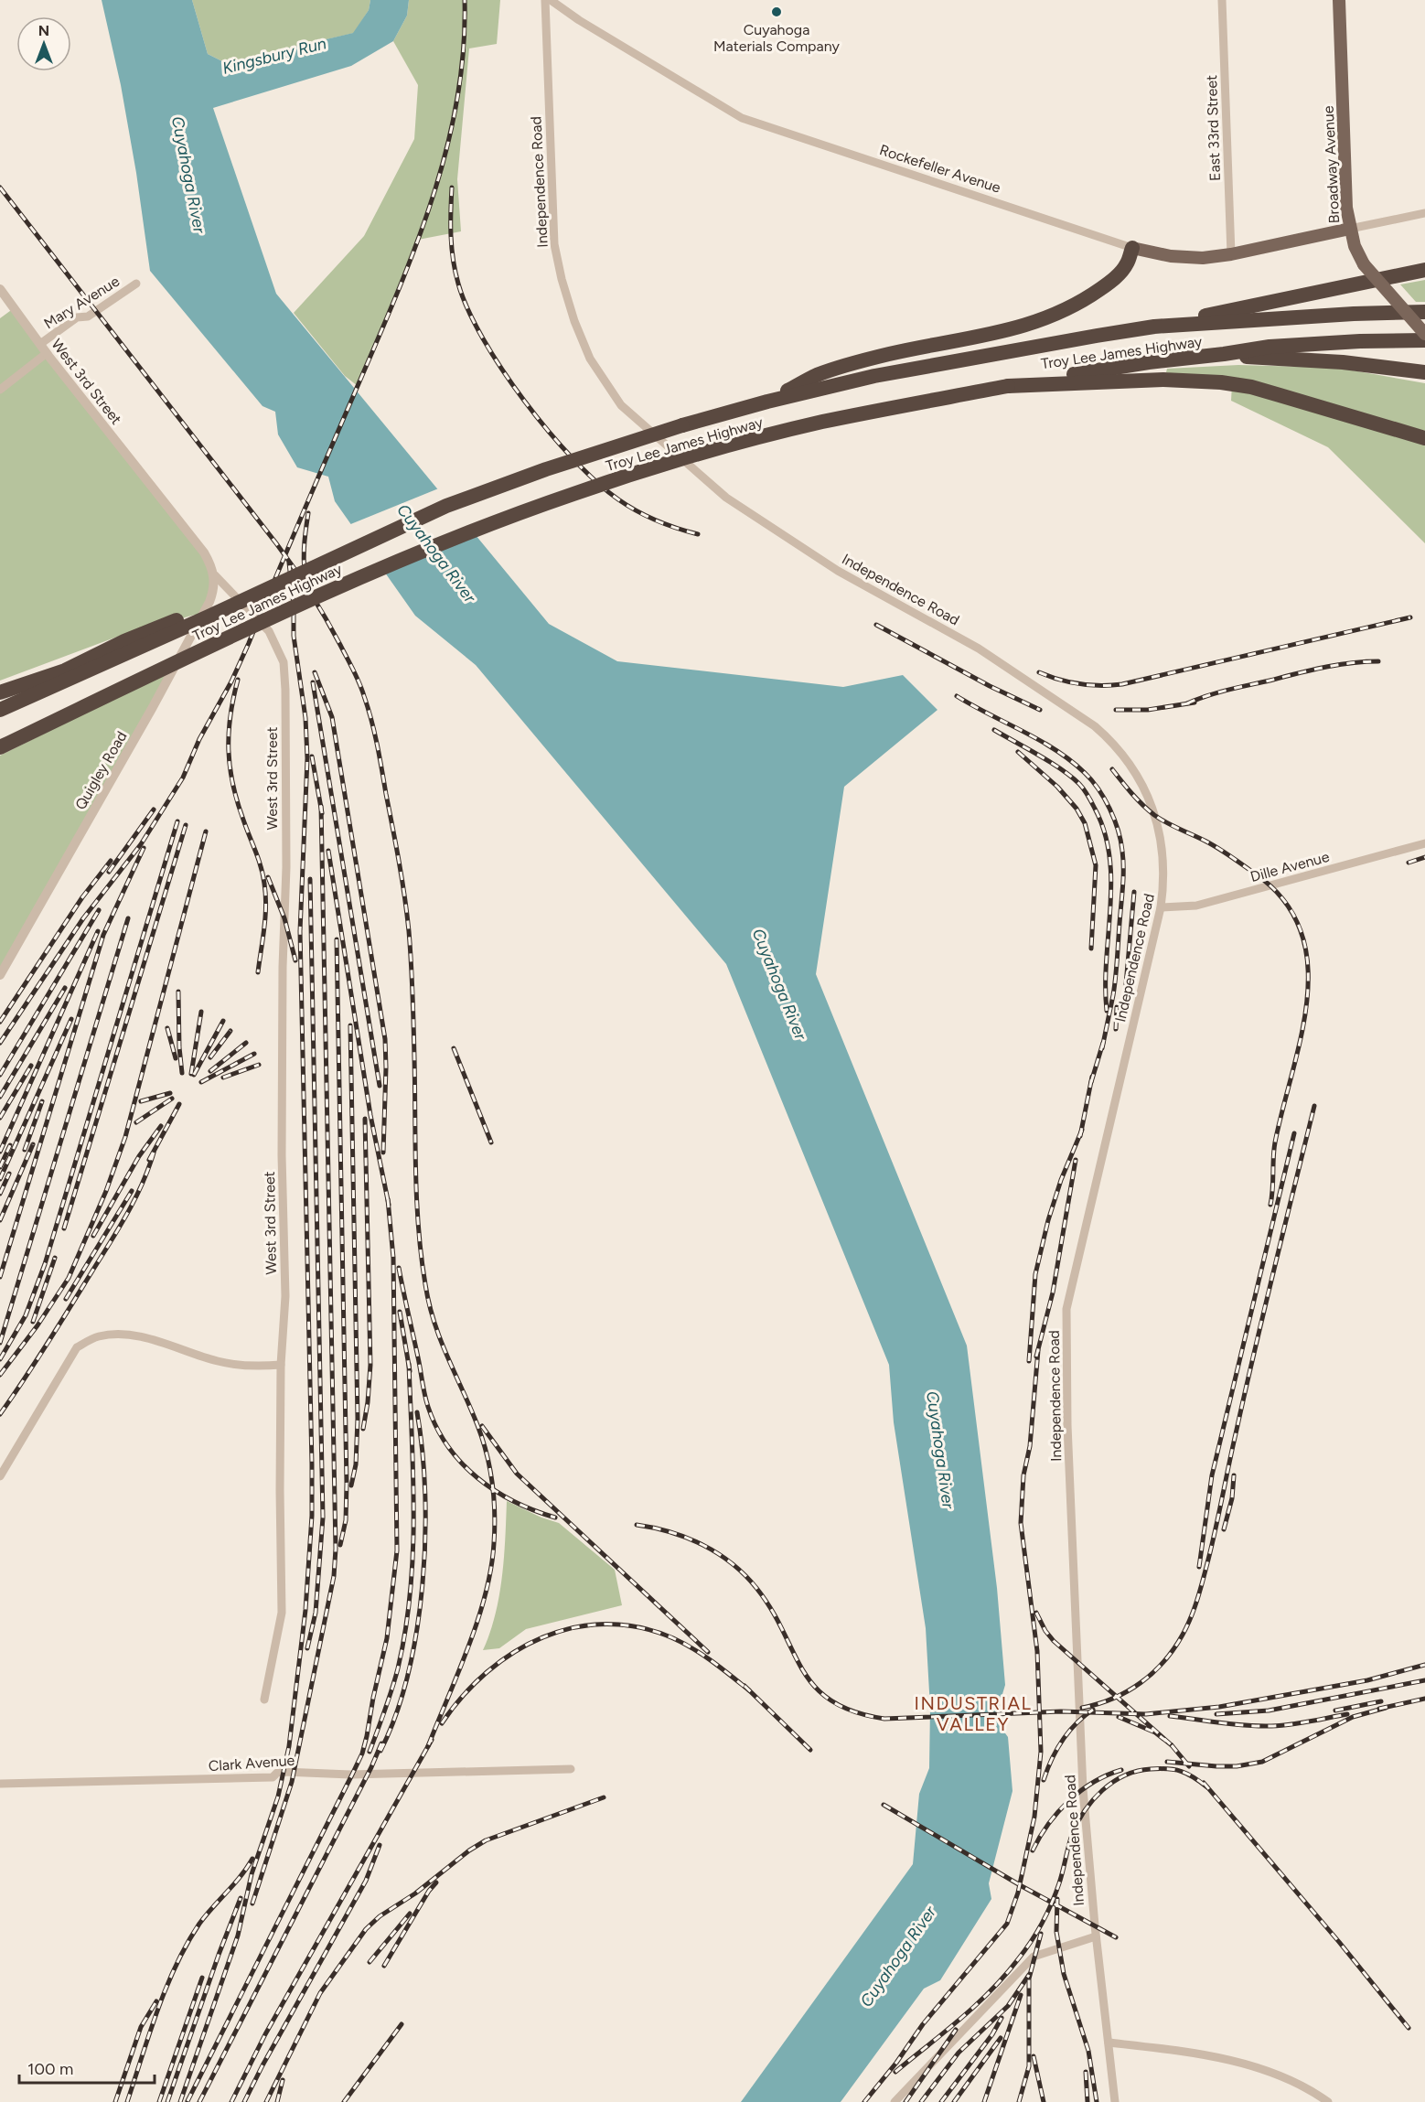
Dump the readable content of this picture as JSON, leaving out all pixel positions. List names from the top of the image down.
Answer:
{
  "streets": {
    "highway": ["Troy Lee James Highway"],
    "main road": ["Broadway Avenue", "Rockefeller Avenue"],
    "street": [
      "East 33rd Street",
      "Independence Road",
      "Mary Avenue",
      "West 3rd Street",
      "Quigley Road",
      "Dille Avenue",
      "Clark Avenue"
    ]
  },
  "crossings": [
    ["East 33rd Street", "Rockefeller Avenue"],
    ["Broadway Avenue", "Rockefeller Avenue"],
    ["Independence Road", "Dille Avenue"],
    ["Mary Avenue", "West 3rd Street"],
    ["West 3rd Street", "Quigley Road"]
  ],
  "districts": ["INDUSTRIAL VALLEY"],
  "water": ["Kingsbury Run", "Cuyahoga River"],
  "places": ["Cuyahoga Materials Company"],
  "scale_bar": "100 m",
  "north": "top"
}
